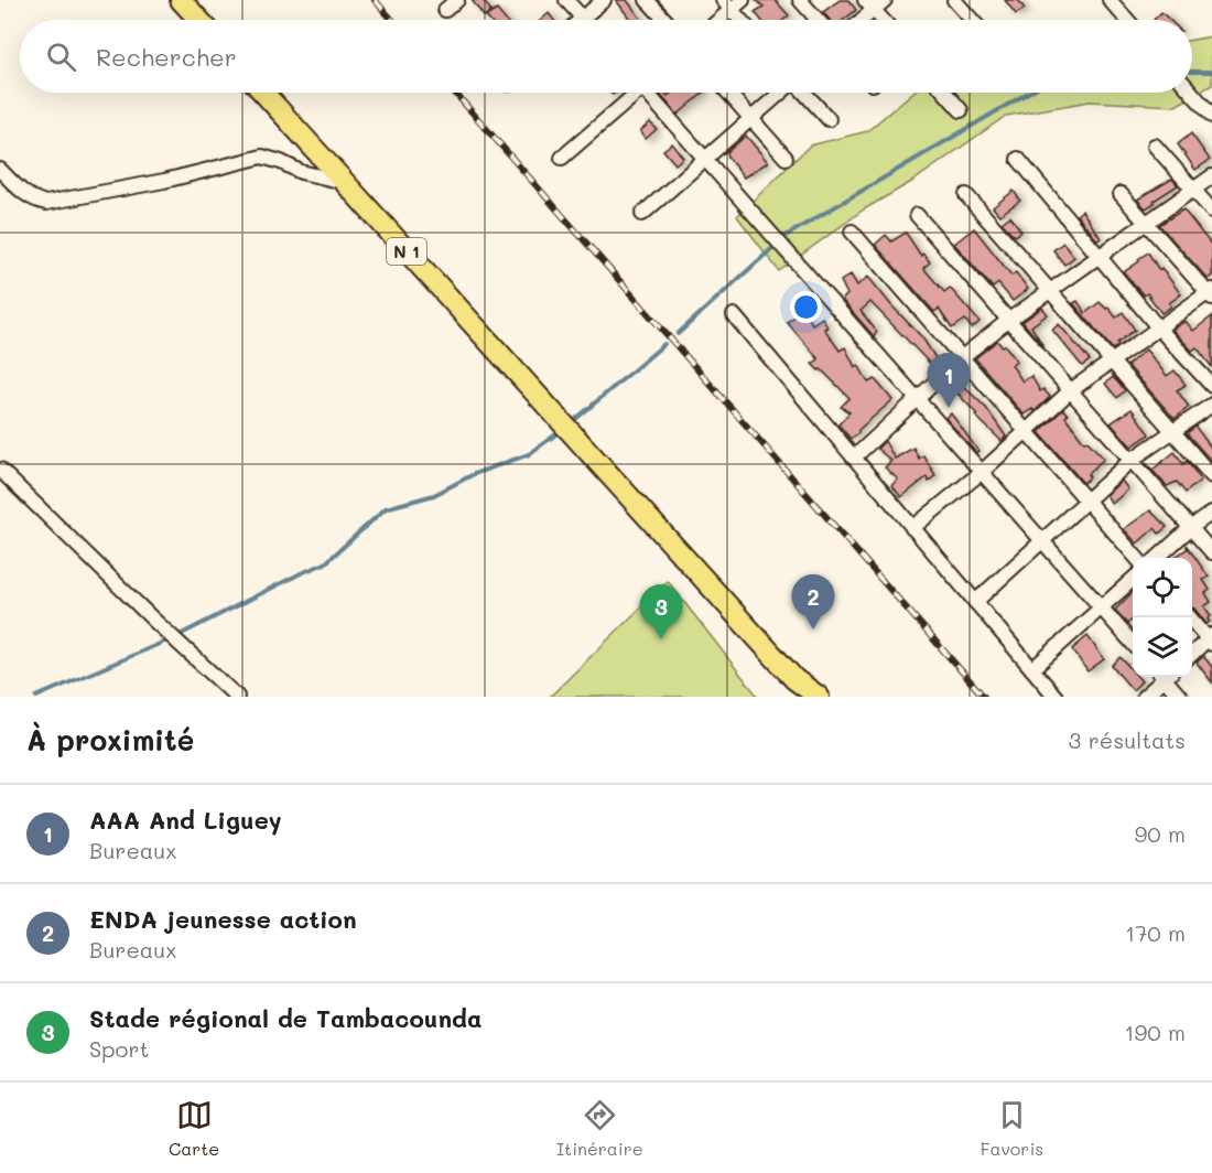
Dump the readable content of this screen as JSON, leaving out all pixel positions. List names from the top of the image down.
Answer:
{
  "streets": {
    "highway": ["N 1"]
  },
  "page": {
    "search": "Rechercher",
    "pins": ["1", "2", "3"],
    "heading": ["À proximité", "3 résultats"],
    "list": [
      {
        "mark": "1",
        "name": "AAA And Liguey",
        "note": "Bureaux",
        "value": "90 m"
      },
      {
        "mark": "2",
        "name": "ENDA jeunesse action",
        "note": "Bureaux",
        "value": "170 m"
      },
      {
        "mark": "3",
        "name": "Stade régional de Tambacounda",
        "note": "Sport",
        "value": "190 m"
      }
    ],
    "nav": ["Carte", "Itinéraire", "Favoris"]
  }
}
